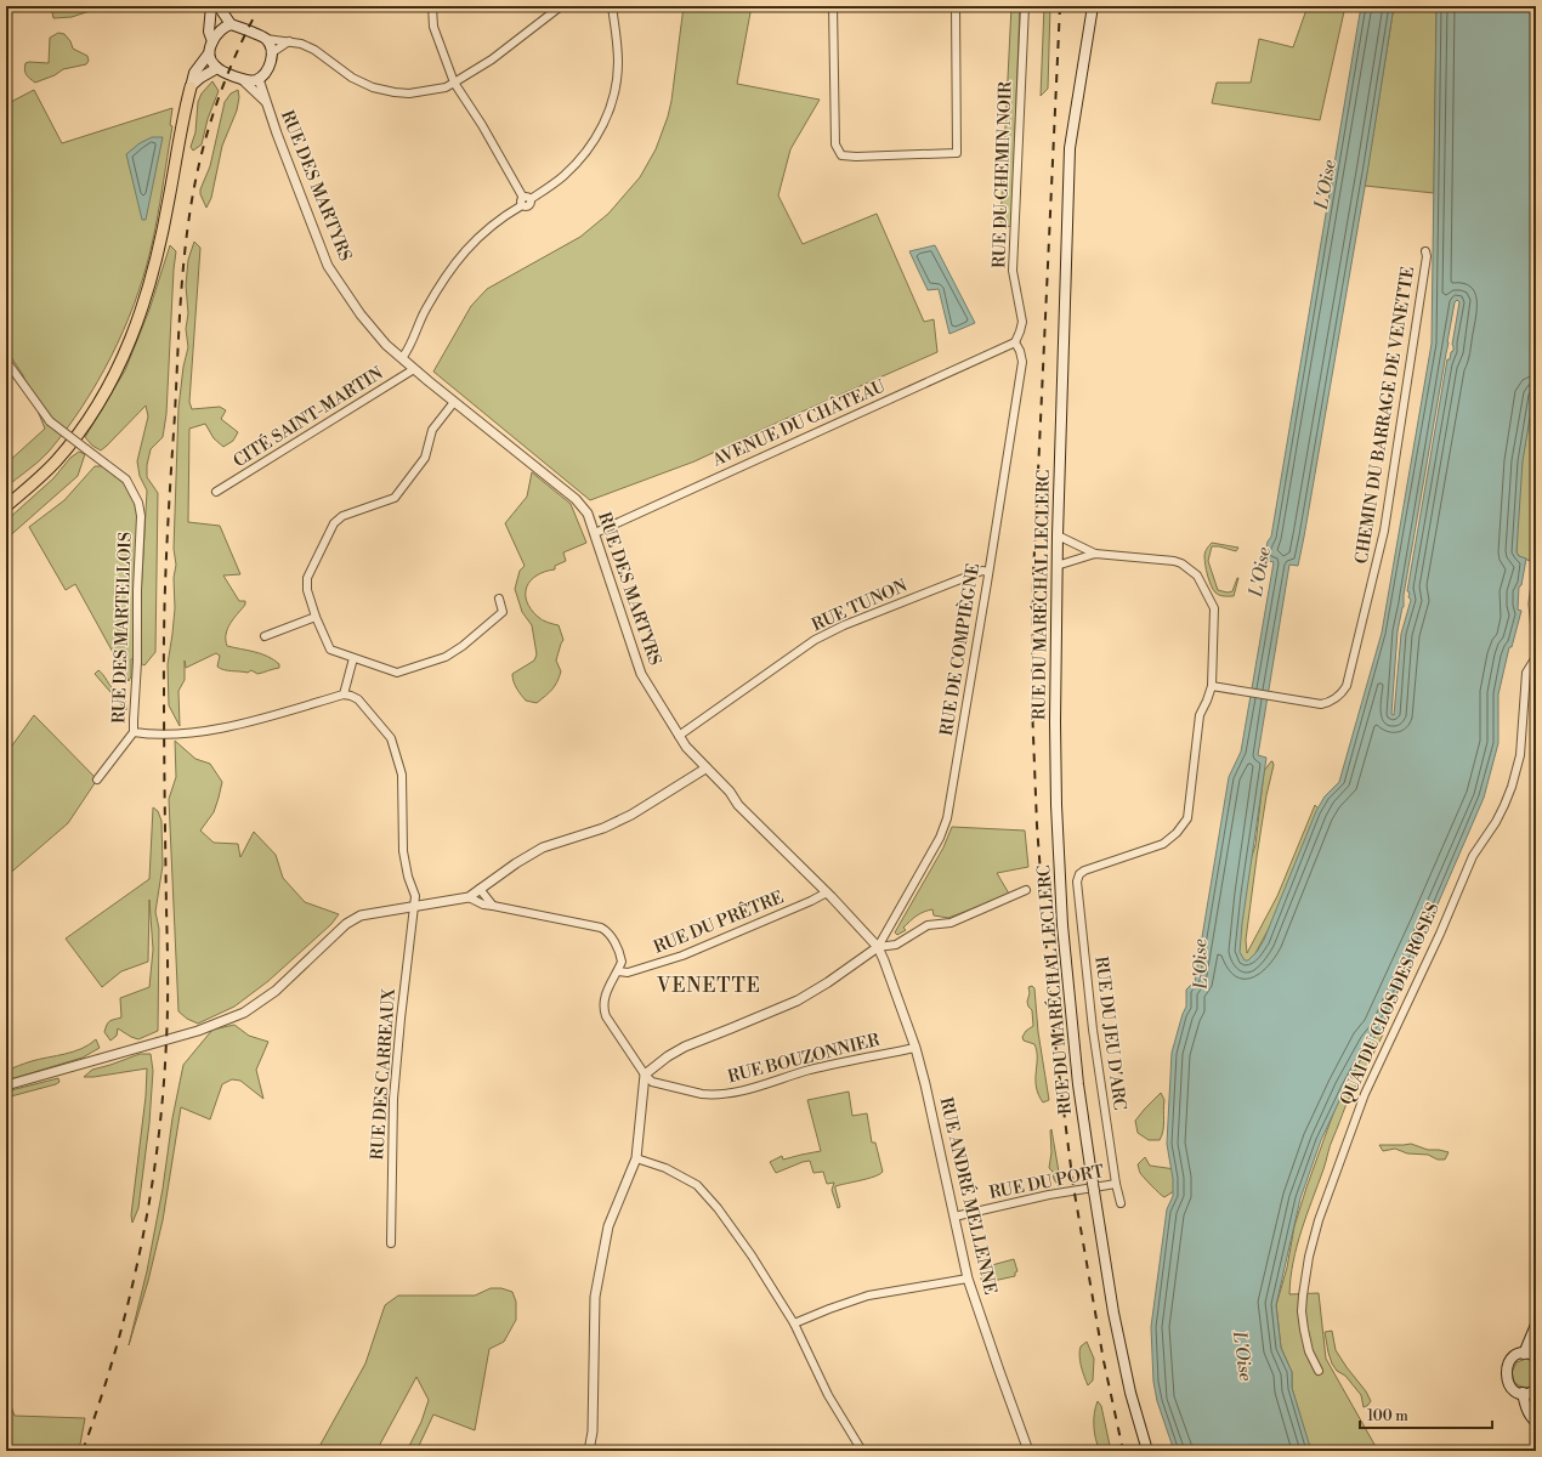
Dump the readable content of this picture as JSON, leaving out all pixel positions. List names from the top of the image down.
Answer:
{
  "streets": {
    "main road": ["RUE DU MARÉCHAL LECLERC"],
    "street": [
      "RUE DU CHEMIN NOIR",
      "RUE DES MARTYRS",
      "CHEMIN DU BARRAGE DE VENETTE",
      "CITÉ SAINT-MARTIN",
      "AVENUE DU CHÂTEAU",
      "RUE TUNON",
      "RUE DES MARTELLOIS",
      "RUE DE COMPIÈGNE",
      "RUE DU PRÊTRE",
      "QUAI DU CLOS DES ROSES",
      "RUE DU JEU D'ARC",
      "RUE BOUZONNIER",
      "RUE DES CARREAUX",
      "RUE DU PORT",
      "RUE ANDRÉ MELLENNE"
    ]
  },
  "crossings": [
    ["RUE DU CHEMIN NOIR", "AVENUE DU CHÂTEAU"],
    ["RUE DU CHEMIN NOIR", "RUE DE COMPIÈGNE"],
    ["RUE DES MARTYRS", "CITÉ SAINT-MARTIN"],
    ["RUE DES MARTYRS", "AVENUE DU CHÂTEAU"],
    ["RUE DES MARTYRS", "RUE TUNON"],
    ["RUE DES MARTYRS", "RUE DE COMPIÈGNE"],
    ["RUE DES MARTYRS", "RUE DU PRÊTRE"],
    ["RUE DES MARTYRS", "RUE ANDRÉ MELLENNE"],
    ["CHEMIN DU BARRAGE DE VENETTE", "RUE DU JEU D'ARC"],
    ["AVENUE DU CHÂTEAU", "RUE DE COMPIÈGNE"],
    ["RUE TUNON", "RUE DE COMPIÈGNE"],
    ["RUE DE COMPIÈGNE", "RUE ANDRÉ MELLENNE"],
    ["RUE DU JEU D'ARC", "RUE DU PORT"],
    ["RUE BOUZONNIER", "RUE ANDRÉ MELLENNE"],
    ["RUE DU PORT", "RUE ANDRÉ MELLENNE"]
  ],
  "districts": ["VENETTE"],
  "water": ["L'Oise"],
  "scale_bar": "100 m"
}
